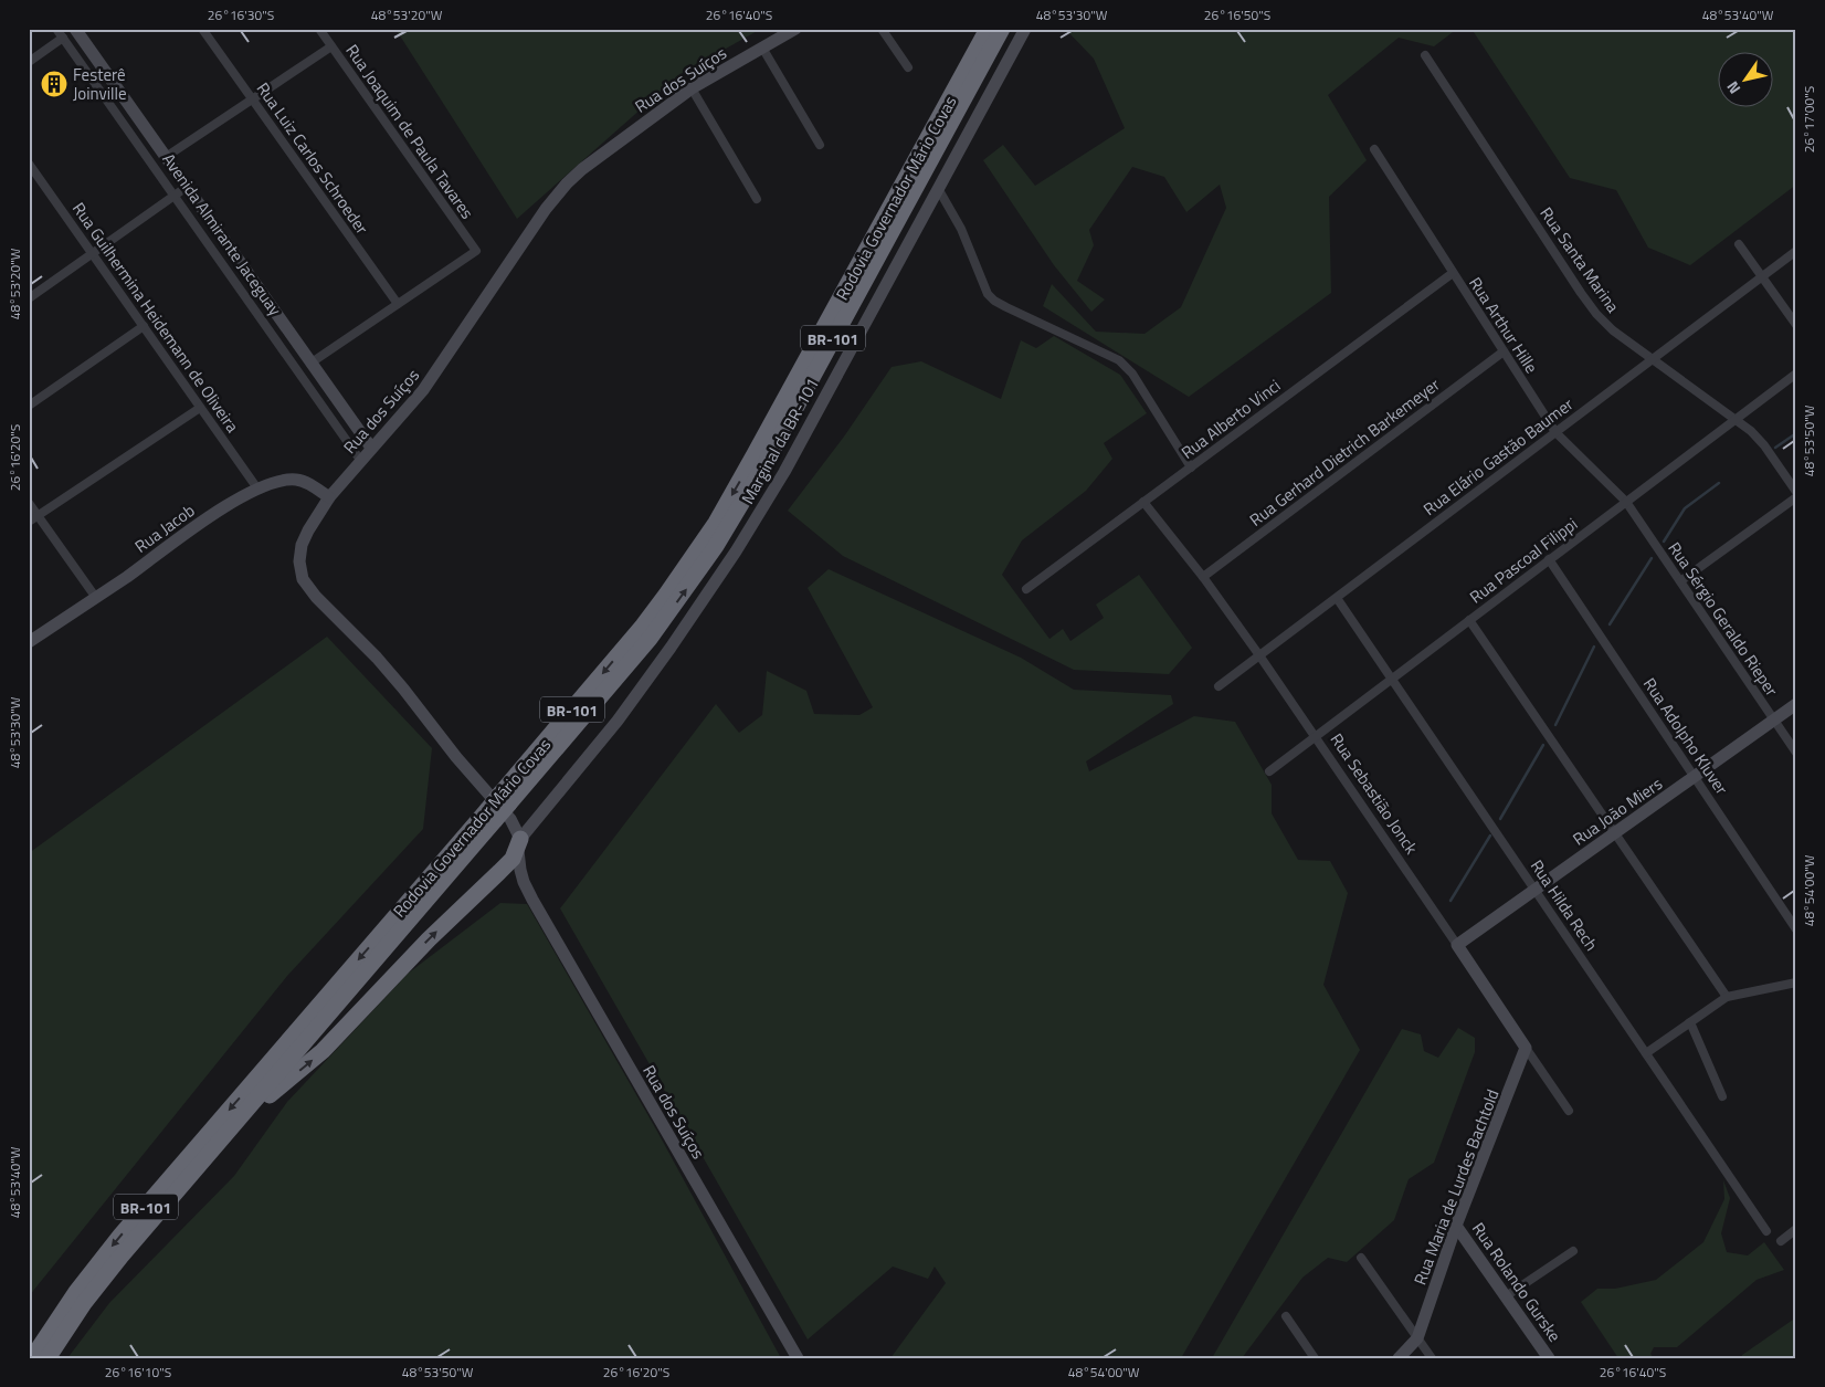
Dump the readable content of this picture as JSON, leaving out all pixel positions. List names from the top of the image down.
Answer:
{
  "streets": {
    "highway": ["Rodovia Governador Mário Covas", "BR-101"],
    "street": [
      "Rua dos Suíços",
      "Rua Joaquim de Paula Tavares",
      "Rua Luiz Carlos Schroeder",
      "Avenida Almirante Jaceguay",
      "Rua Santa Marina",
      "Rua Guilhermina Heidemann de Oliveira",
      "Rua Arthur Hille",
      "Rua Alberto Vinci",
      "Marginal da BR-101",
      "Rua Gerhard Dietrich Barkemeyer",
      "Rua Elário Gastão Baumer",
      "Rua Jacob",
      "Rua Pascoal Filippi",
      "Rua Sérgio Geraldo Rieper",
      "Rua Adolpho Kluver",
      "Rua Sebastião Jonck",
      "Rua João Miers",
      "Rua Hilda Rech",
      "Rua Maria de Lurdes Bachtold",
      "Rua Rolando Gurske"
    ]
  },
  "crossings": [
    ["Rua dos Suíços", "Avenida Almirante Jaceguay"],
    ["Rua dos Suíços", "Marginal da BR-101"],
    ["Rua dos Suíços", "Rua Jacob"],
    ["Rua Joaquim de Paula Tavares", "Rua Luiz Carlos Schroeder"],
    ["Rua Santa Marina", "Rua Elário Gastão Baumer"],
    ["Rua Santa Marina", "Rua Pascoal Filippi"],
    ["Rua Guilhermina Heidemann de Oliveira", "Rua Jacob"],
    ["Rua Arthur Hille", "Rua Alberto Vinci"],
    ["Rua Arthur Hille", "Rua Gerhard Dietrich Barkemeyer"],
    ["Rua Arthur Hille", "Rua Elário Gastão Baumer"],
    ["Rua Arthur Hille", "Rua Pascoal Filippi"],
    ["Rua Arthur Hille", "Rua Sérgio Geraldo Rieper"],
    ["Rua Alberto Vinci", "Rua Sebastião Jonck"],
    ["Rua Gerhard Dietrich Barkemeyer", "Rua Sebastião Jonck"],
    ["Rua Elário Gastão Baumer", "Rua Sebastião Jonck"],
    ["Rua Elário Gastão Baumer", "Rua Hilda Rech"],
    ["Rua Pascoal Filippi", "Rua Sérgio Geraldo Rieper"],
    ["Rua Pascoal Filippi", "Rua Adolpho Kluver"],
    ["Rua Pascoal Filippi", "Rua Sebastião Jonck"],
    ["Rua Pascoal Filippi", "Rua Hilda Rech"],
    ["Rua Sérgio Geraldo Rieper", "Rua João Miers"],
    ["Rua Adolpho Kluver", "Rua João Miers"],
    ["Rua Sebastião Jonck", "Rua João Miers"],
    ["Rua Sebastião Jonck", "Rua Maria de Lurdes Bachtold"],
    ["Rua João Miers", "Rua Hilda Rech"],
    ["Rua Maria de Lurdes Bachtold", "Rua Rolando Gurske"]
  ],
  "places": {
    "building": ["Festerê Joinville"]
  },
  "north": "bottom left",
  "coordinates": [
    "26°16'30\"S",
    "48°53'20\"W",
    "26°16'40\"S",
    "48°53'30\"W",
    "26°16'50\"S",
    "48°53'40\"W",
    "26°17'00\"S",
    "48°53'50\"W",
    "26°16'20\"S",
    "48°54'00\"W",
    "26°16'10\"S"
  ]
}
